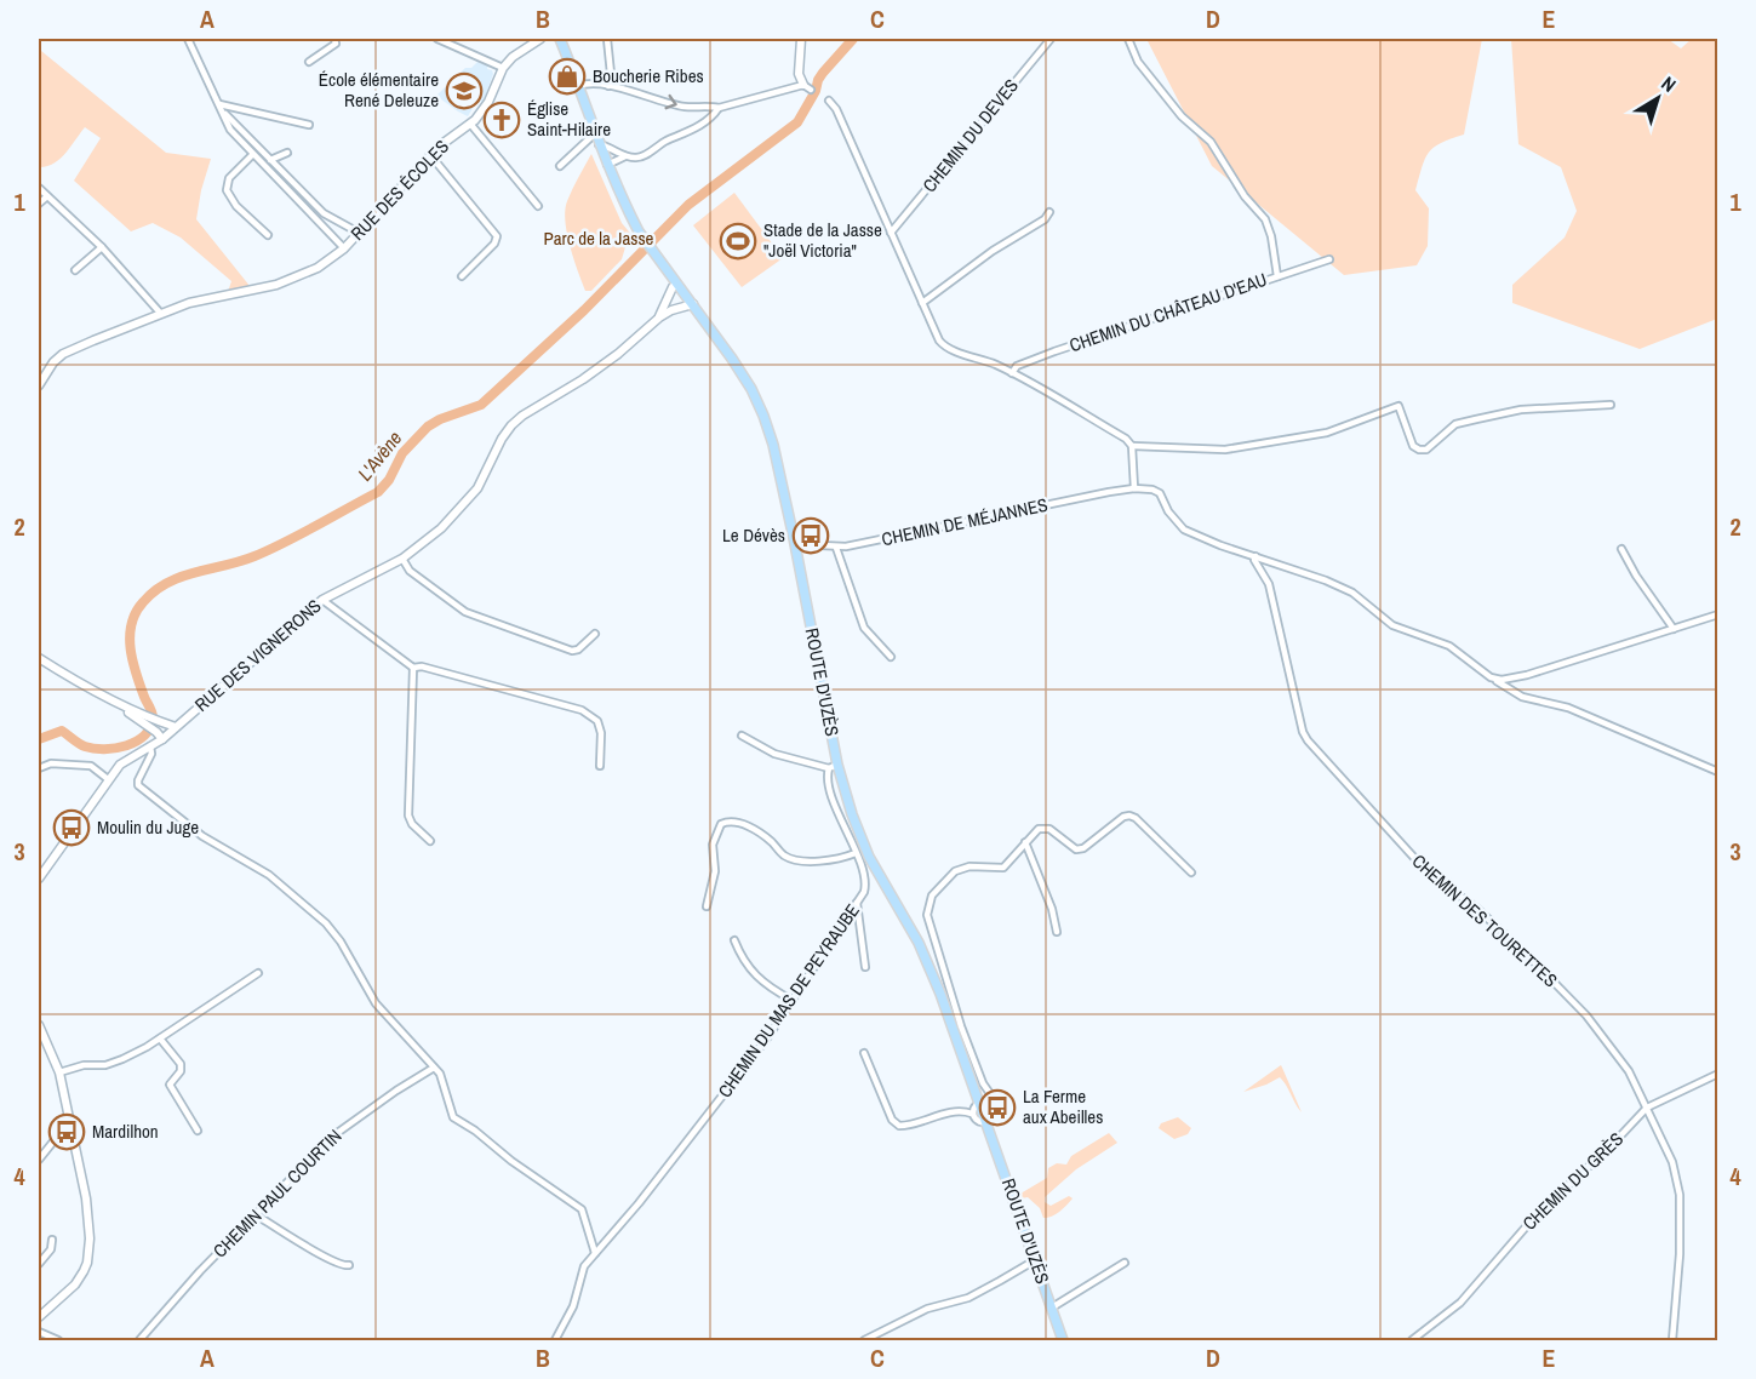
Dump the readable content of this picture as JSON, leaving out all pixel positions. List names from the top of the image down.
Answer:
{
  "streets": {
    "main road": ["ROUTE D'UZÈS"],
    "street": [
      "CHEMIN DU DEVES",
      "RUE DES ÉCOLES",
      "CHEMIN DU CHÂTEAU D'EAU",
      "CHEMIN DE MÉJANNES",
      "RUE DES VIGNERONS",
      "CHEMIN DES TOURETTES",
      "CHEMIN DU MAS DE PEYRAUBE",
      "CHEMIN DU GRÈS",
      "CHEMIN PAUL COURTIN"
    ]
  },
  "crossings": [
    ["CHEMIN DE MÉJANNES", "ROUTE D'UZÈS"],
    ["RUE DES VIGNERONS", "ROUTE D'UZÈS"],
    ["ROUTE D'UZÈS", "CHEMIN DU MAS DE PEYRAUBE"],
    ["CHEMIN DES TOURETTES", "CHEMIN DU GRÈS"]
  ],
  "water": ["L'Avène"],
  "parks": ["Parc de la Jasse"],
  "places": {
    "shop": ["Boucherie Ribes"],
    "school or university": ["École élémentaire René Deleuze"],
    "church": ["Église Saint-Hilaire"],
    "sports": ["Stade de la Jasse \"Joël Victoria\""],
    "bus stop": [
      "Le Dévès",
      "Moulin du Juge",
      "La Ferme aux Abeilles",
      "Mardilhon"
    ]
  },
  "north": "top right",
  "grid": {
    "columns": [
      "A",
      "B",
      "C",
      "D",
      "E"
    ],
    "rows": [
      "1",
      "2",
      "3",
      "4"
    ]
  }
}
